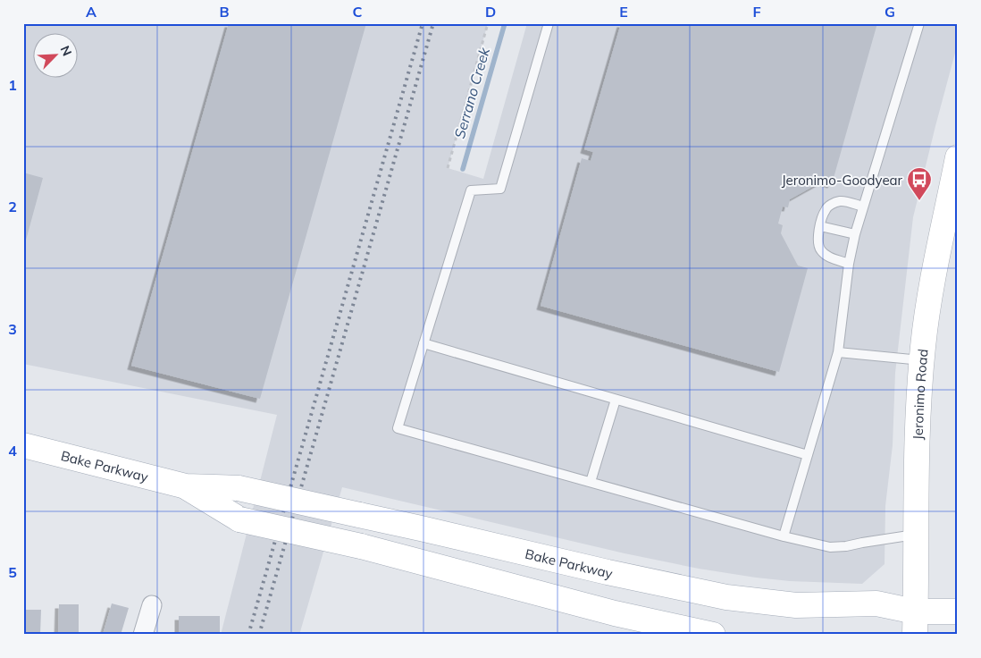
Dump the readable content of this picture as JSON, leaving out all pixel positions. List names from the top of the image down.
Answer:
{
  "streets": {
    "main road": ["Jeronimo Road", "Bake Parkway"]
  },
  "crossings": [
    ["Jeronimo Road", "Bake Parkway"]
  ],
  "water": ["Serrano Creek"],
  "places": {
    "bus stop": ["Jeronimo-Goodyear"]
  },
  "north": "top right",
  "grid": {
    "columns": [
      "A",
      "B",
      "C",
      "D",
      "E",
      "F",
      "G"
    ],
    "rows": [
      "1",
      "2",
      "3",
      "4",
      "5"
    ]
  }
}
